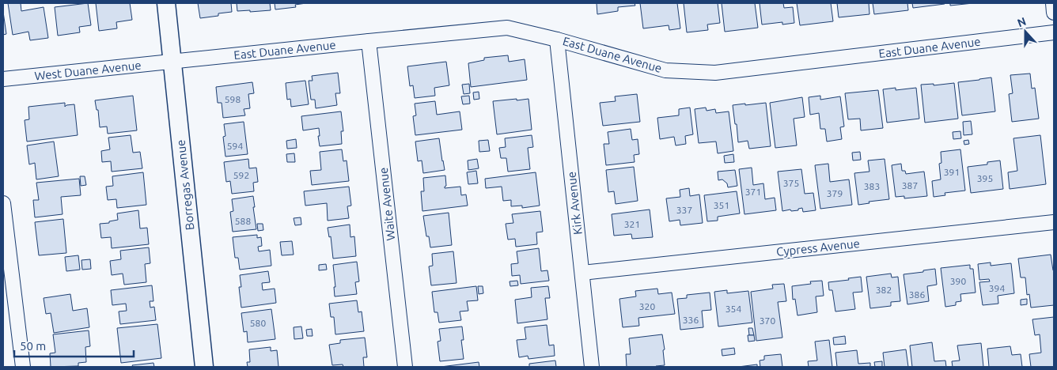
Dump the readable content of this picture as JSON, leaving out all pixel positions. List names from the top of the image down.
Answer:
{
  "streets": {
    "street": [
      "East Duane Avenue",
      "West Duane Avenue",
      "Borregas Avenue",
      "Kirk Avenue",
      "Waite Avenue",
      "Cypress Avenue"
    ]
  },
  "crossings": [
    ["East Duane Avenue", "West Duane Avenue"],
    ["East Duane Avenue", "Borregas Avenue"],
    ["East Duane Avenue", "Kirk Avenue"],
    ["East Duane Avenue", "Waite Avenue"],
    ["West Duane Avenue", "Borregas Avenue"],
    ["Kirk Avenue", "Cypress Avenue"]
  ],
  "house_numbers": [
    "598",
    "594",
    "391",
    "592",
    "395",
    "375",
    "387",
    "383",
    "371",
    "379",
    "351",
    "337",
    "588",
    "321",
    "390",
    "394",
    "382",
    "386",
    "320",
    "354",
    "336",
    "370",
    "580"
  ],
  "scale_bar": "50 m",
  "north": "top"
}
